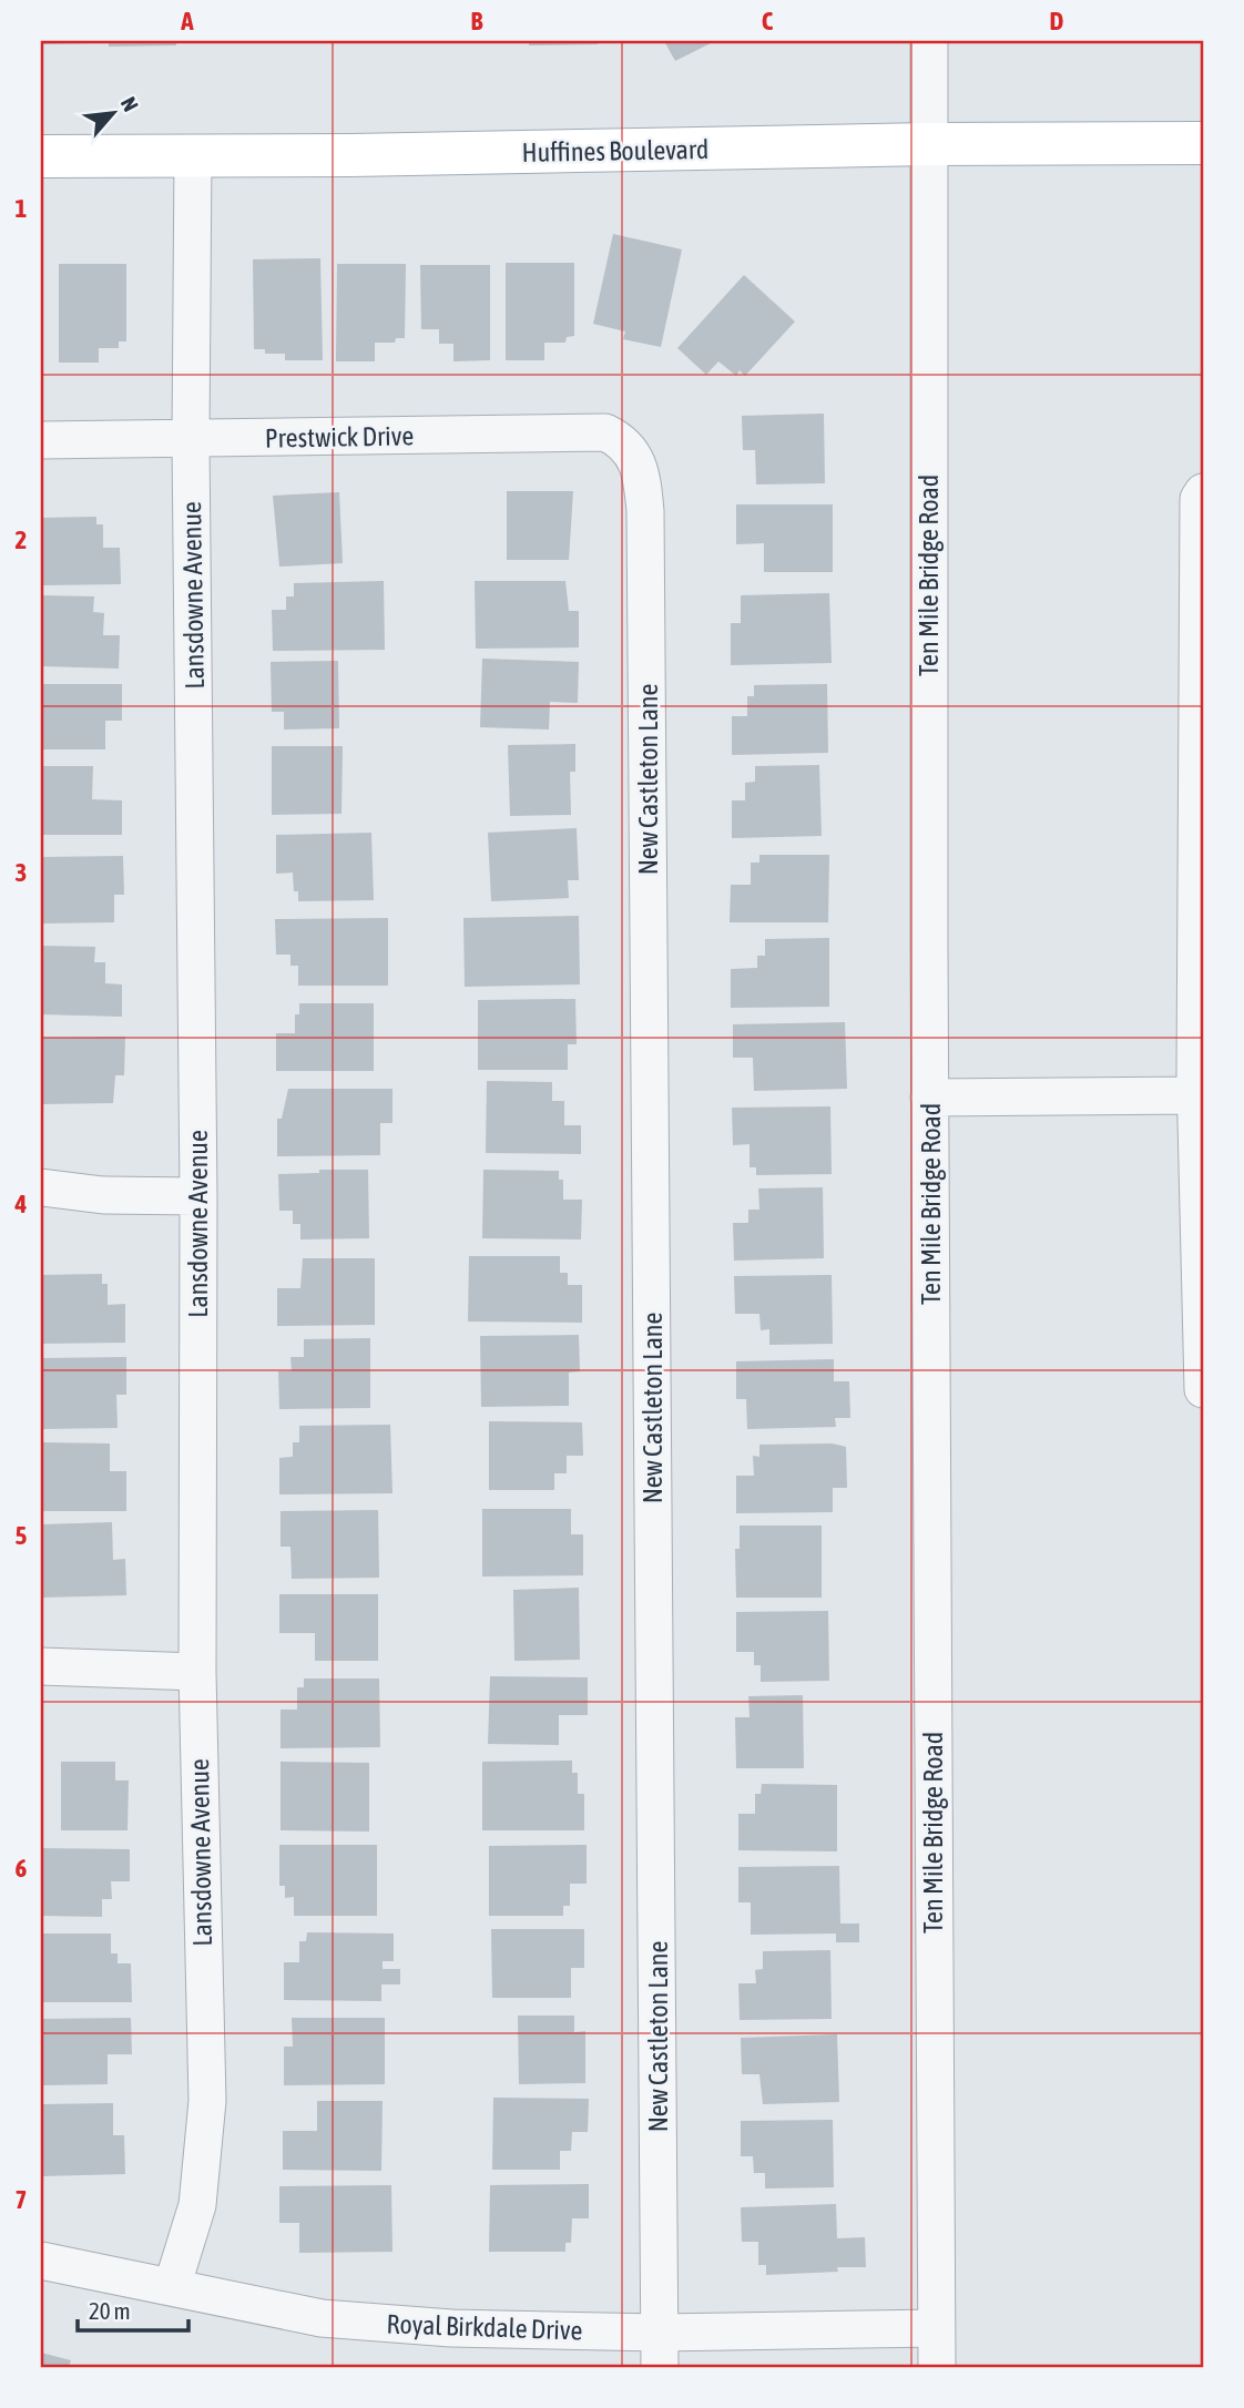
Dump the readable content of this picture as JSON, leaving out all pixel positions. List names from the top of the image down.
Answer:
{
  "streets": {
    "main road": ["Huffines Boulevard"],
    "street": [
      "Prestwick Drive",
      "Ten Mile Bridge Road",
      "Lansdowne Avenue",
      "New Castleton Lane",
      "Royal Birkdale Drive"
    ]
  },
  "crossings": [
    ["Huffines Boulevard", "Ten Mile Bridge Road"],
    ["Huffines Boulevard", "Lansdowne Avenue"],
    ["Prestwick Drive", "Lansdowne Avenue"],
    ["Prestwick Drive", "New Castleton Lane"],
    ["Ten Mile Bridge Road", "Royal Birkdale Drive"],
    ["Lansdowne Avenue", "Royal Birkdale Drive"],
    ["New Castleton Lane", "Royal Birkdale Drive"]
  ],
  "scale_bar": "20 m",
  "north": "top right",
  "grid": {
    "columns": [
      "A",
      "B",
      "C",
      "D"
    ],
    "rows": [
      "1",
      "2",
      "3",
      "4",
      "5",
      "6",
      "7"
    ]
  }
}
